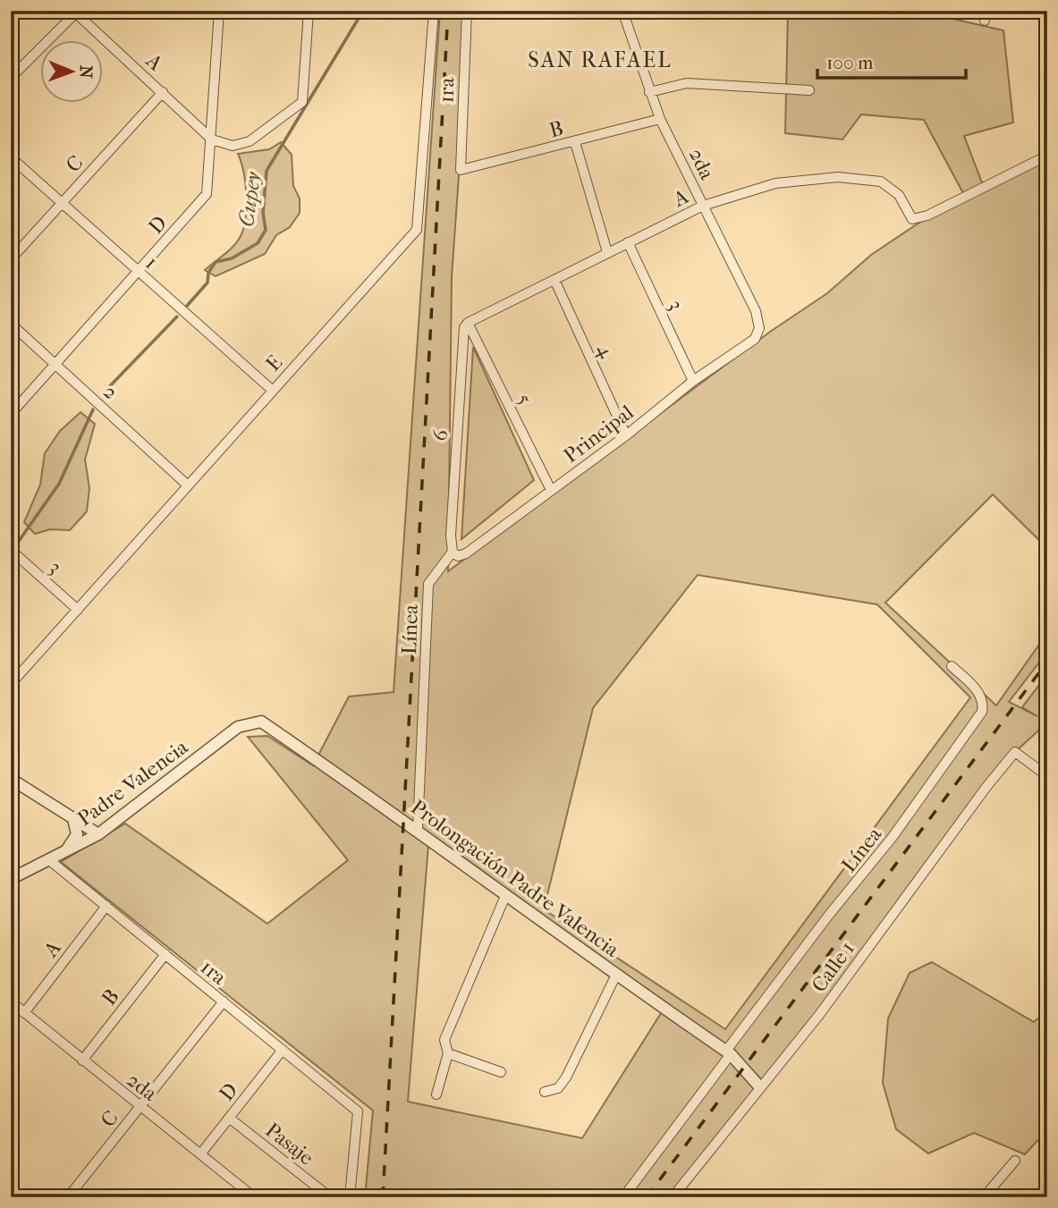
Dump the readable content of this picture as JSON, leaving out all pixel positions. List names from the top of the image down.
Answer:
{
  "streets": {
    "street": [
      "A",
      "1ra",
      "B",
      "C",
      "2da",
      "D",
      "1",
      "3",
      "4",
      "E",
      "2",
      "5",
      "Principal",
      "6",
      "Línea",
      "Padre Valencia",
      "Prolongación Padre Valencia",
      "Calle 1",
      "Pasaje"
    ]
  },
  "crossings": [
    ["A", "1ra"],
    ["A", "C"],
    ["A", "2da"],
    ["A", "D"],
    ["A", "3"],
    ["A", "4"],
    ["A", "5"],
    ["A", "6"],
    ["1ra", "B"],
    ["1ra", "C"],
    ["1ra", "D"],
    ["1ra", "Padre Valencia"],
    ["B", "2da"],
    ["C", "2da"],
    ["C", "1"],
    ["2da", "D"],
    ["2da", "Principal"],
    ["D", "1"],
    ["D", "2"],
    ["D", "Pasaje"],
    ["1", "E"],
    ["3", "E"],
    ["3", "Principal"],
    ["4", "Principal"],
    ["E", "2"],
    ["5", "Principal"],
    ["5", "6"],
    ["Principal", "6"],
    ["Principal", "Línea"],
    ["6", "Línea"],
    ["Línea", "Prolongación Padre Valencia"],
    ["Padre Valencia", "Prolongación Padre Valencia"],
    ["Prolongación Padre Valencia", "Calle 1"]
  ],
  "districts": ["SAN RAFAEL"],
  "water": ["Cupey"],
  "scale_bar": "100 m",
  "north": "right"
}
